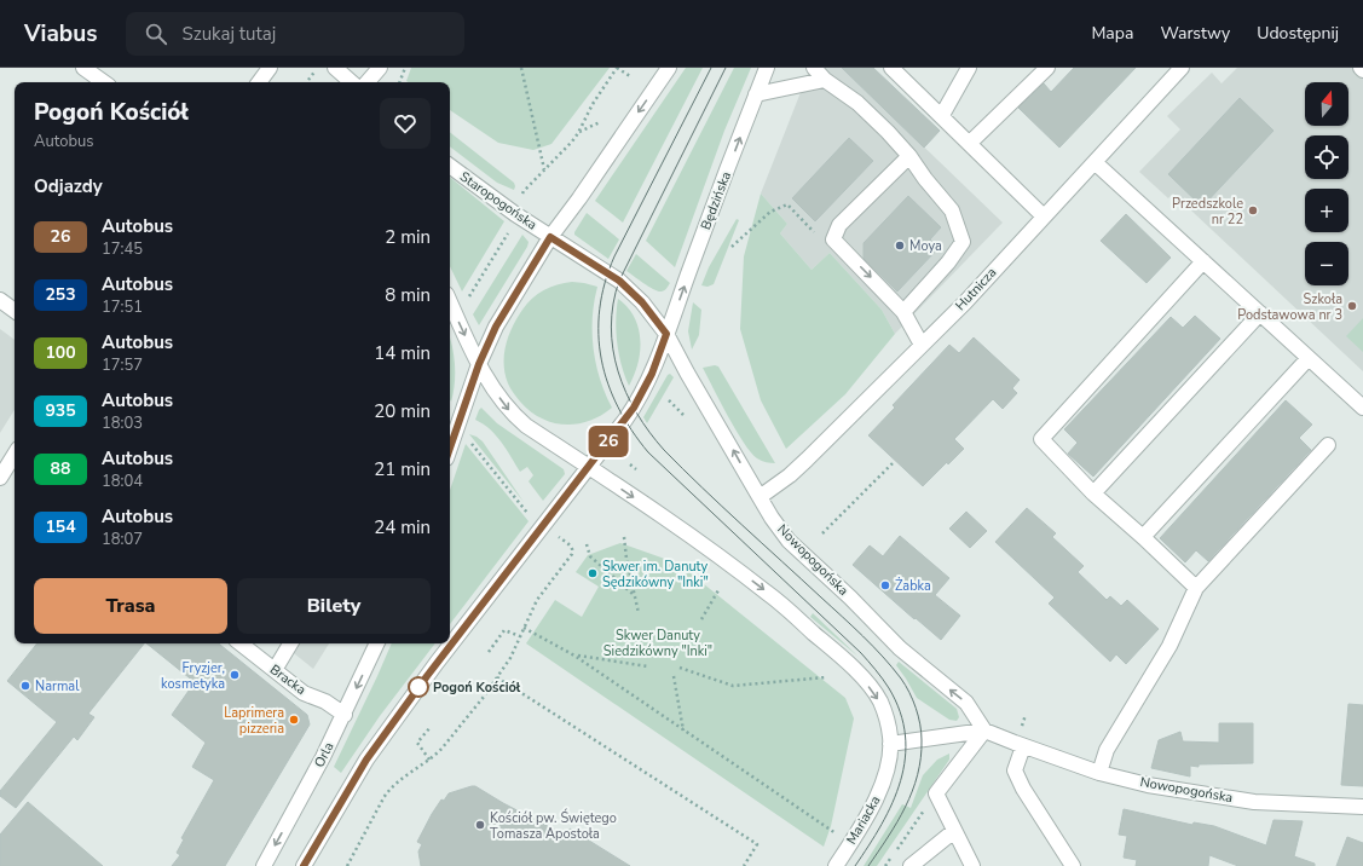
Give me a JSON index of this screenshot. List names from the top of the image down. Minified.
{"streets":{"street":["Staropogońska","Będzińska","Hutnicza","Nowopogońska","Bracka","Orla","Mariacka"]},"crossings":[["Staropogońska","Będzińska"],["Staropogońska","Nowopogońska"],["Będzińska","Nowopogońska"],["Hutnicza","Nowopogońska"],["Bracka","Orla"]],"parks":["Skwer Danuty Siedzikówny \"Inki\""],"places":["Przedszkole nr 22","Moya","Szkoła Podstawowa nr 3","Skwer im. Danuty Sędzikówny \"Inki\"","Żabka","Fryzjer, kosmetyka","Narmal","Pogoń Kościół","Laprimera pizzeria","Kościół pw. Świętego Tomasza Apostoła"],"lines":["bus line 26"],"north":"top","page":{"header":"Viabus","search":"Szukaj tutaj","nav":["Mapa","Warstwy","Udostępnij"],"on_map":"26","map_buttons":["+","−"],"heading":[["Pogoń Kościół","Autobus"],"Odjazdy"],"list":[{"mark":"26","name":"Autobus","note":"17:45","value":"2 min"},{"mark":"253","name":"Autobus","note":"17:51","value":"8 min"},{"mark":"100","name":"Autobus","note":"17:57","value":"14 min"},{"mark":"935","name":"Autobus","note":"18:03","value":"20 min"},{"mark":"88","name":"Autobus","note":"18:04","value":"21 min"},{"mark":"154","name":"Autobus","note":"18:07","value":"24 min"}],"buttons":["Trasa","Bilety"]}}
